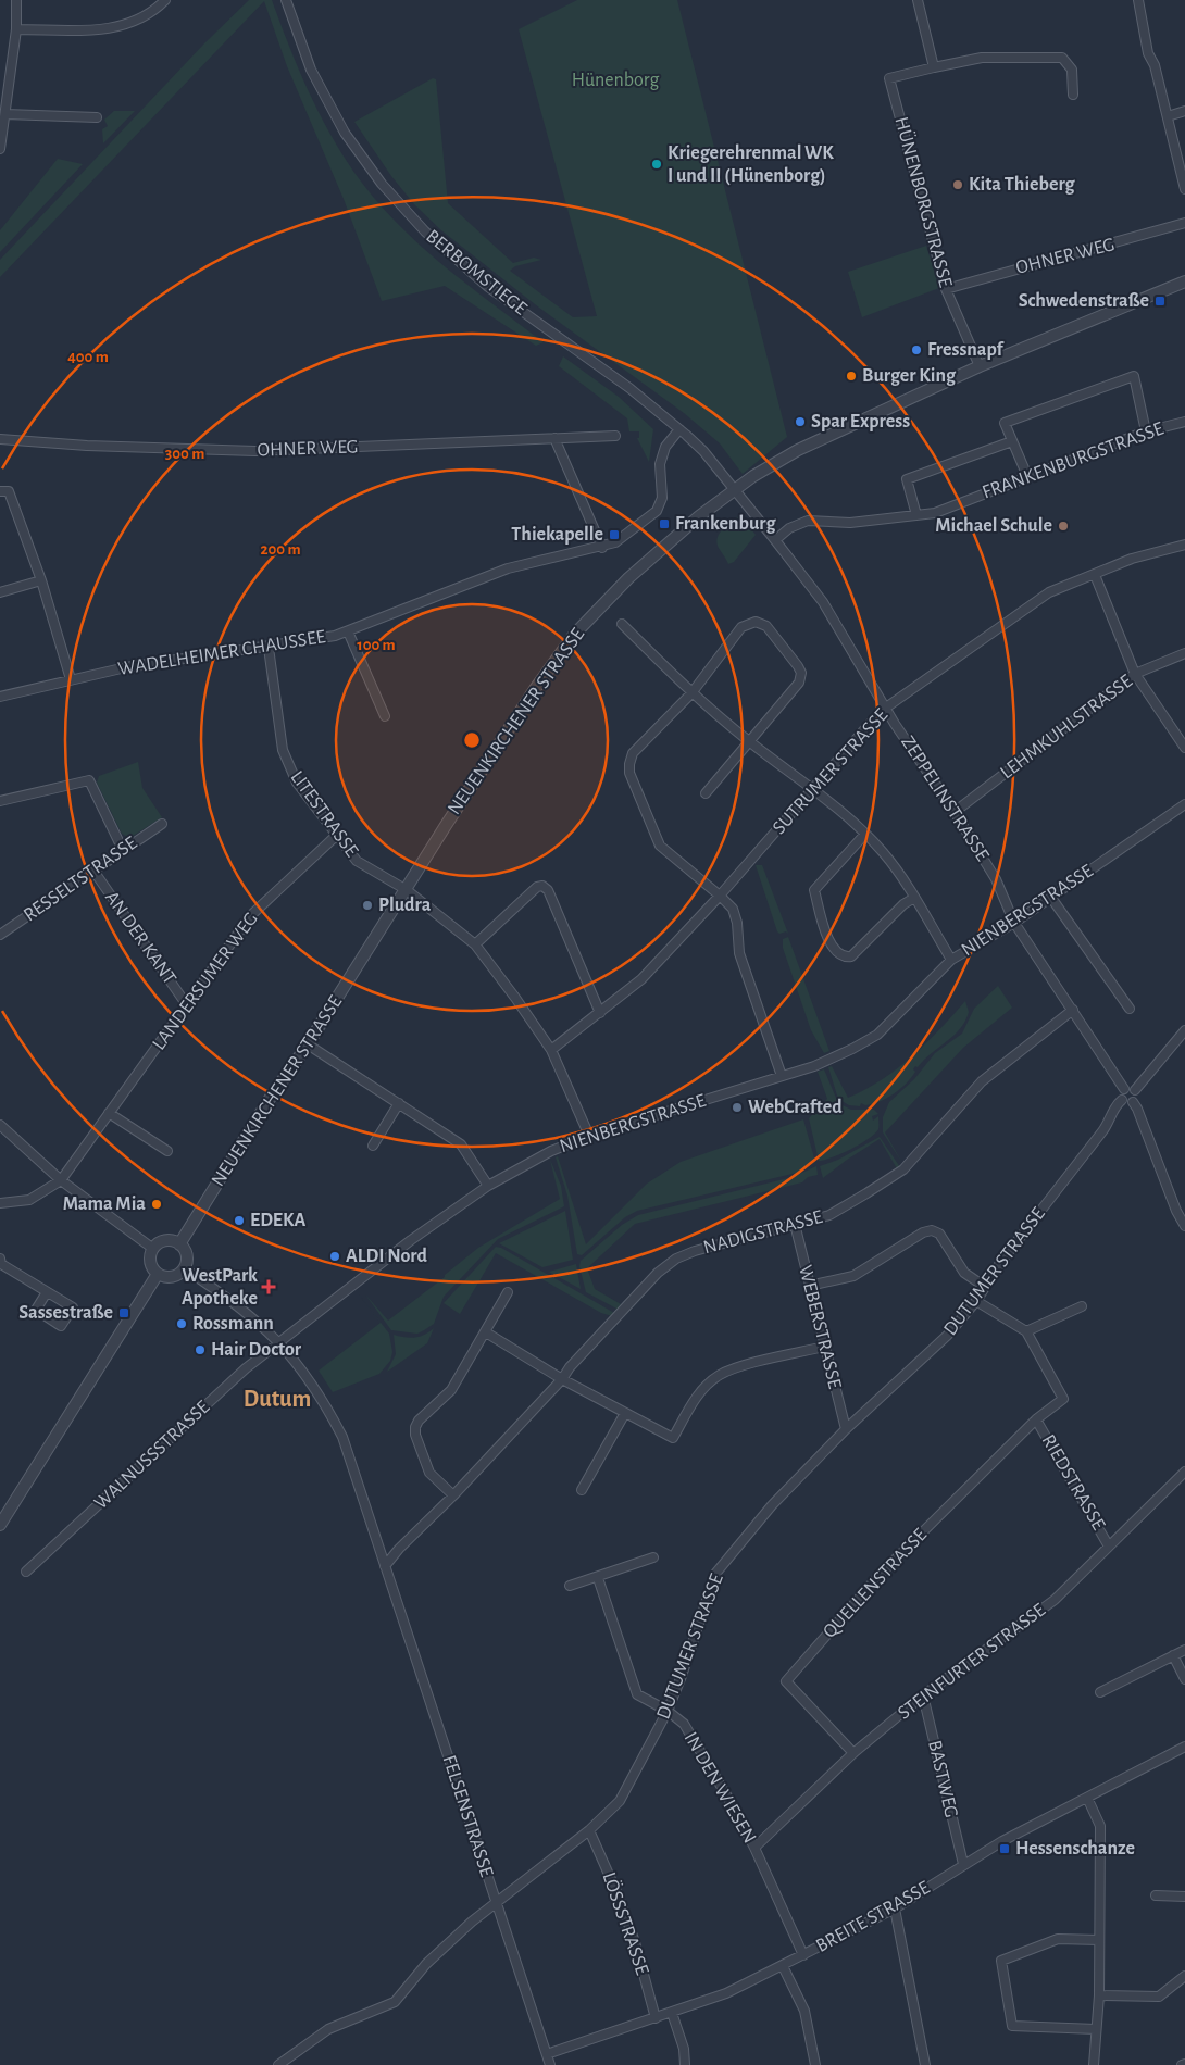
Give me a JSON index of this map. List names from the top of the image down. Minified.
{"streets":{"street":["HÜNENBORGSTRASSE","OHNER WEG","BERBOMSTIEGE","FRANKENBURGSTRASSE","WADELHEIMER CHAUSSEE","NEUENKIRCHENER STRASSE","LEHMKUHLSTRASSE","SUTRUMER STRASSE","ZEPPELINSTRASSE","LITESTRASSE","RESSELTSTRASSE","NIENBERGSTRASSE","AN DER KANT","LANDERSUMER WEG","NADIGSTRASSE","DUTUMER STRASSE","WEBERSTRASSE","WALNUSSSTRASSE","RIEDSTRASSE","QUELLENSTRASSE","STEINFURTER STRASSE","BASTWEG","IN DEN WIESEN","FELSENSTRASSE","BREITE STRASSE","LÖSSSTRASSE"]},"crossings":[["HÜNENBORGSTRASSE","OHNER WEG"],["HÜNENBORGSTRASSE","NEUENKIRCHENER STRASSE"],["BERBOMSTIEGE","WADELHEIMER CHAUSSEE"],["BERBOMSTIEGE","NEUENKIRCHENER STRASSE"],["BERBOMSTIEGE","ZEPPELINSTRASSE"],["FRANKENBURGSTRASSE","ZEPPELINSTRASSE"],["WADELHEIMER CHAUSSEE","LITESTRASSE"],["NEUENKIRCHENER STRASSE","ZEPPELINSTRASSE"],["NEUENKIRCHENER STRASSE","LITESTRASSE"],["NEUENKIRCHENER STRASSE","FELSENSTRASSE"],["LEHMKUHLSTRASSE","ZEPPELINSTRASSE"],["SUTRUMER STRASSE","ZEPPELINSTRASSE"],["SUTRUMER STRASSE","LITESTRASSE"],["ZEPPELINSTRASSE","NIENBERGSTRASSE"],["ZEPPELINSTRASSE","NADIGSTRASSE"],["ZEPPELINSTRASSE","DUTUMER STRASSE"],["LITESTRASSE","NIENBERGSTRASSE"],["LITESTRASSE","LANDERSUMER WEG"],["RESSELTSTRASSE","AN DER KANT"],["NIENBERGSTRASSE","WALNUSSSTRASSE"],["NIENBERGSTRASSE","FELSENSTRASSE"],["AN DER KANT","LANDERSUMER WEG"],["NADIGSTRASSE","WEBERSTRASSE"],["NADIGSTRASSE","FELSENSTRASSE"],["DUTUMER STRASSE","WEBERSTRASSE"],["DUTUMER STRASSE","IN DEN WIESEN"],["DUTUMER STRASSE","FELSENSTRASSE"],["DUTUMER STRASSE","LÖSSSTRASSE"],["WALNUSSSTRASSE","FELSENSTRASSE"],["RIEDSTRASSE","QUELLENSTRASSE"],["RIEDSTRASSE","STEINFURTER STRASSE"],["QUELLENSTRASSE","STEINFURTER STRASSE"],["STEINFURTER STRASSE","BASTWEG"],["STEINFURTER STRASSE","IN DEN WIESEN"],["BASTWEG","BREITE STRASSE"],["IN DEN WIESEN","BREITE STRASSE"],["FELSENSTRASSE","BREITE STRASSE"],["BREITE STRASSE","LÖSSSTRASSE"]],"districts":["Dutum"],"parks":["Hünenborg"],"places":{"other":["Kriegerehrenmal WK I und II (Hünenborg)","Kita Thieberg","Fressnapf","Burger King","Spar Express","Michael Schule","Pludra","WebCrafted","Mama Mia","EDEKA","ALDI Nord","Rossmann","Hair Doctor"],"transit":["Schwedenstraße","Frankenburg","Thiekapelle","Sassestraße","Hessenschanze"],"health":["WestPark Apotheke"]},"rings":["400 m","300 m","200 m","100 m"]}
